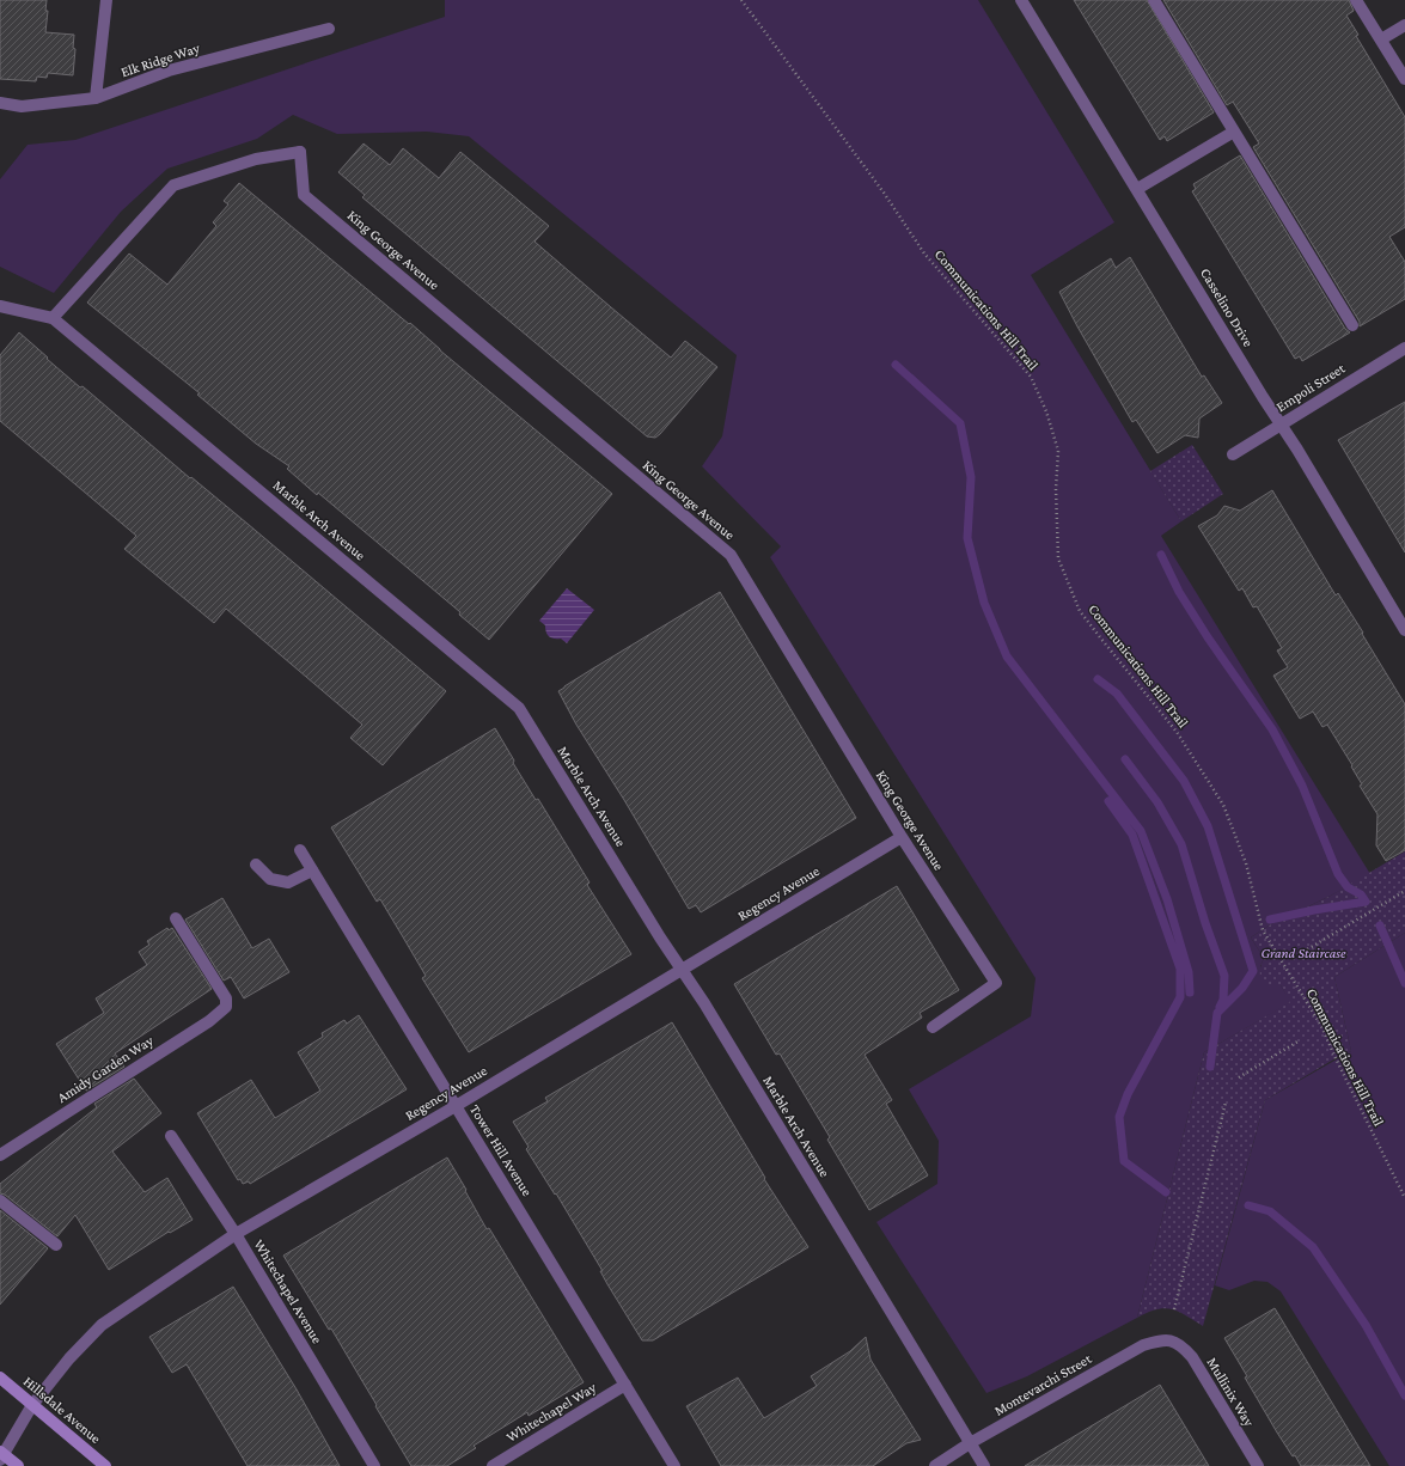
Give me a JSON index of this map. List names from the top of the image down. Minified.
{"streets":{"main road":["Hillsdale Avenue"],"street":["Elk Ridge Way","King George Avenue","Casselino Drive","Empoli Street","Marble Arch Avenue","Regency Avenue","Amidy Garden Way","Tower Hill Avenue","Whitechapel Avenue","Montevarchi Street","Mullinix Way","Whitechapel Way"],"path":["Communications Hill Trail"]},"crossings":[["King George Avenue","Marble Arch Avenue"],["King George Avenue","Regency Avenue"],["Casselino Drive","Empoli Street"],["Marble Arch Avenue","Regency Avenue"],["Marble Arch Avenue","Montevarchi Street"],["Regency Avenue","Tower Hill Avenue"],["Regency Avenue","Whitechapel Avenue"],["Regency Avenue","Hillsdale Avenue"],["Tower Hill Avenue","Whitechapel Way"],["Montevarchi Street","Mullinix Way"]],"parks":["Grand Staircase"]}
